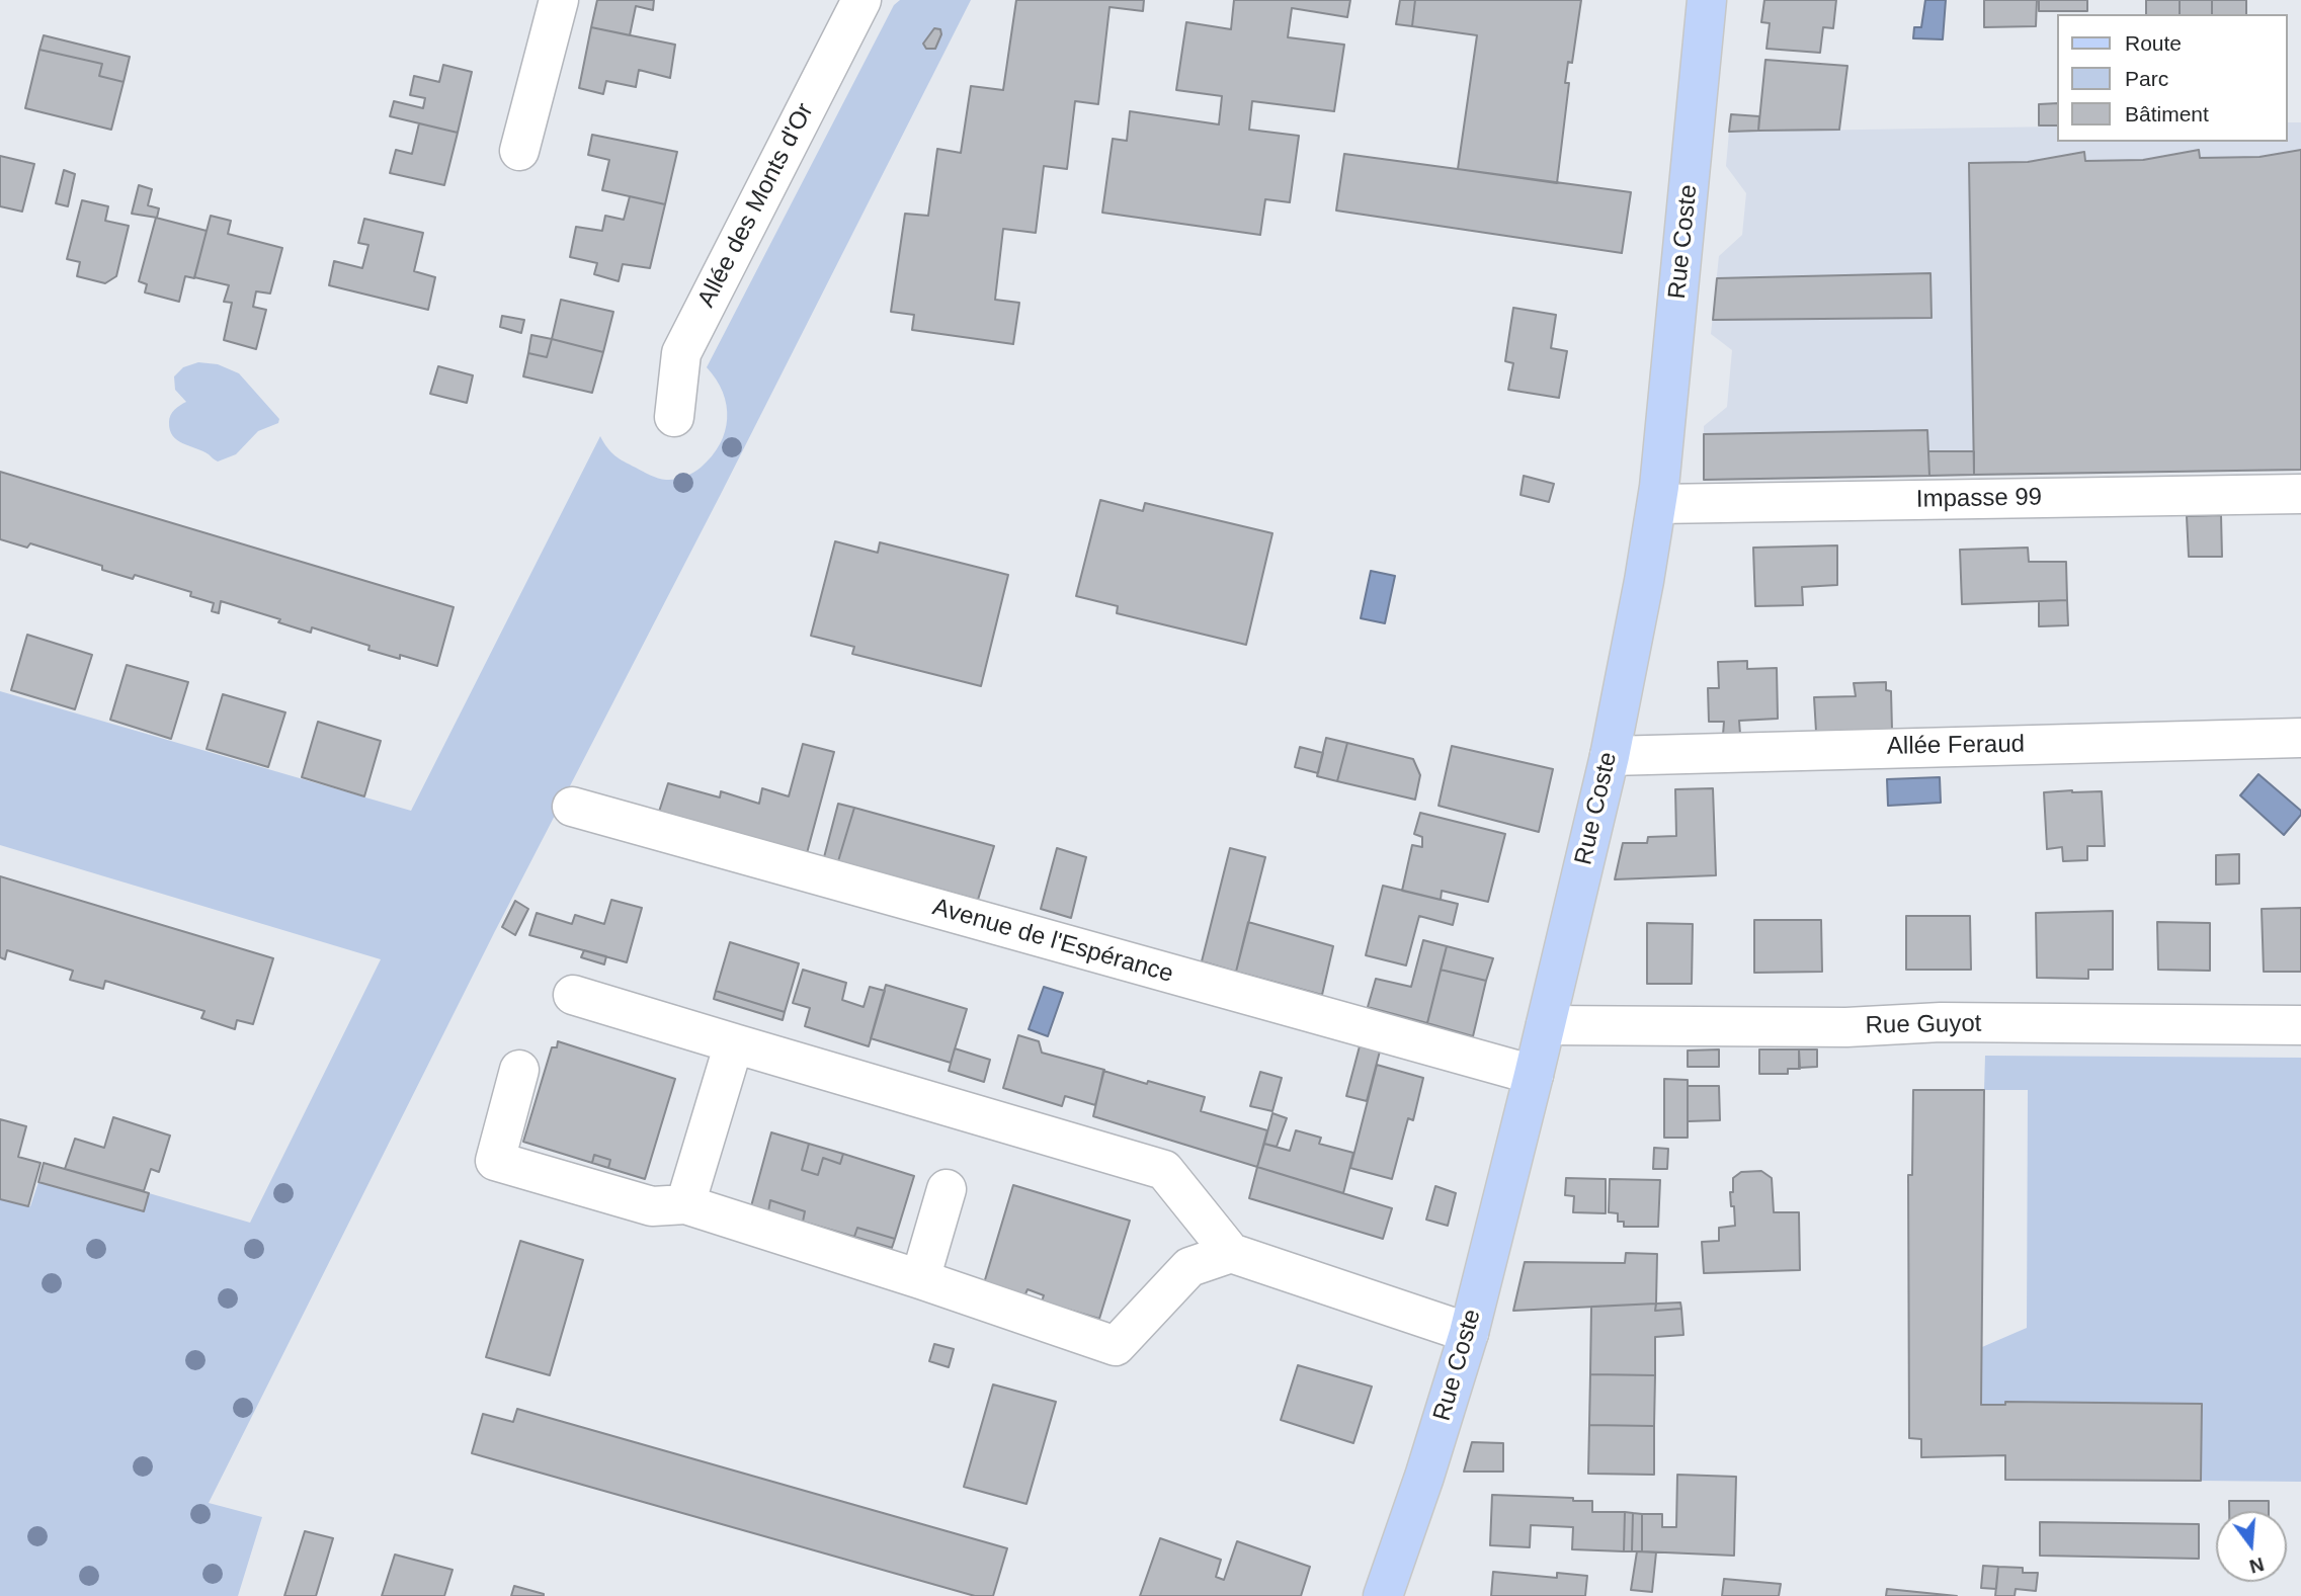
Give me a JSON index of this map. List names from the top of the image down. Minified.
{"streets":{"main road":["Rue Coste"],"street":["Allée des Monts d'Or","Impasse 99","Allée Feraud","Avenue de l'Espérance","Rue Guyot"]},"crossings":[["Rue Coste","Impasse 99"],["Rue Coste","Allée Feraud"],["Rue Coste","Avenue de l'Espérance"],["Rue Coste","Rue Guyot"]],"legend":["Route","Parc","Bâtiment"],"north":"bottom"}
